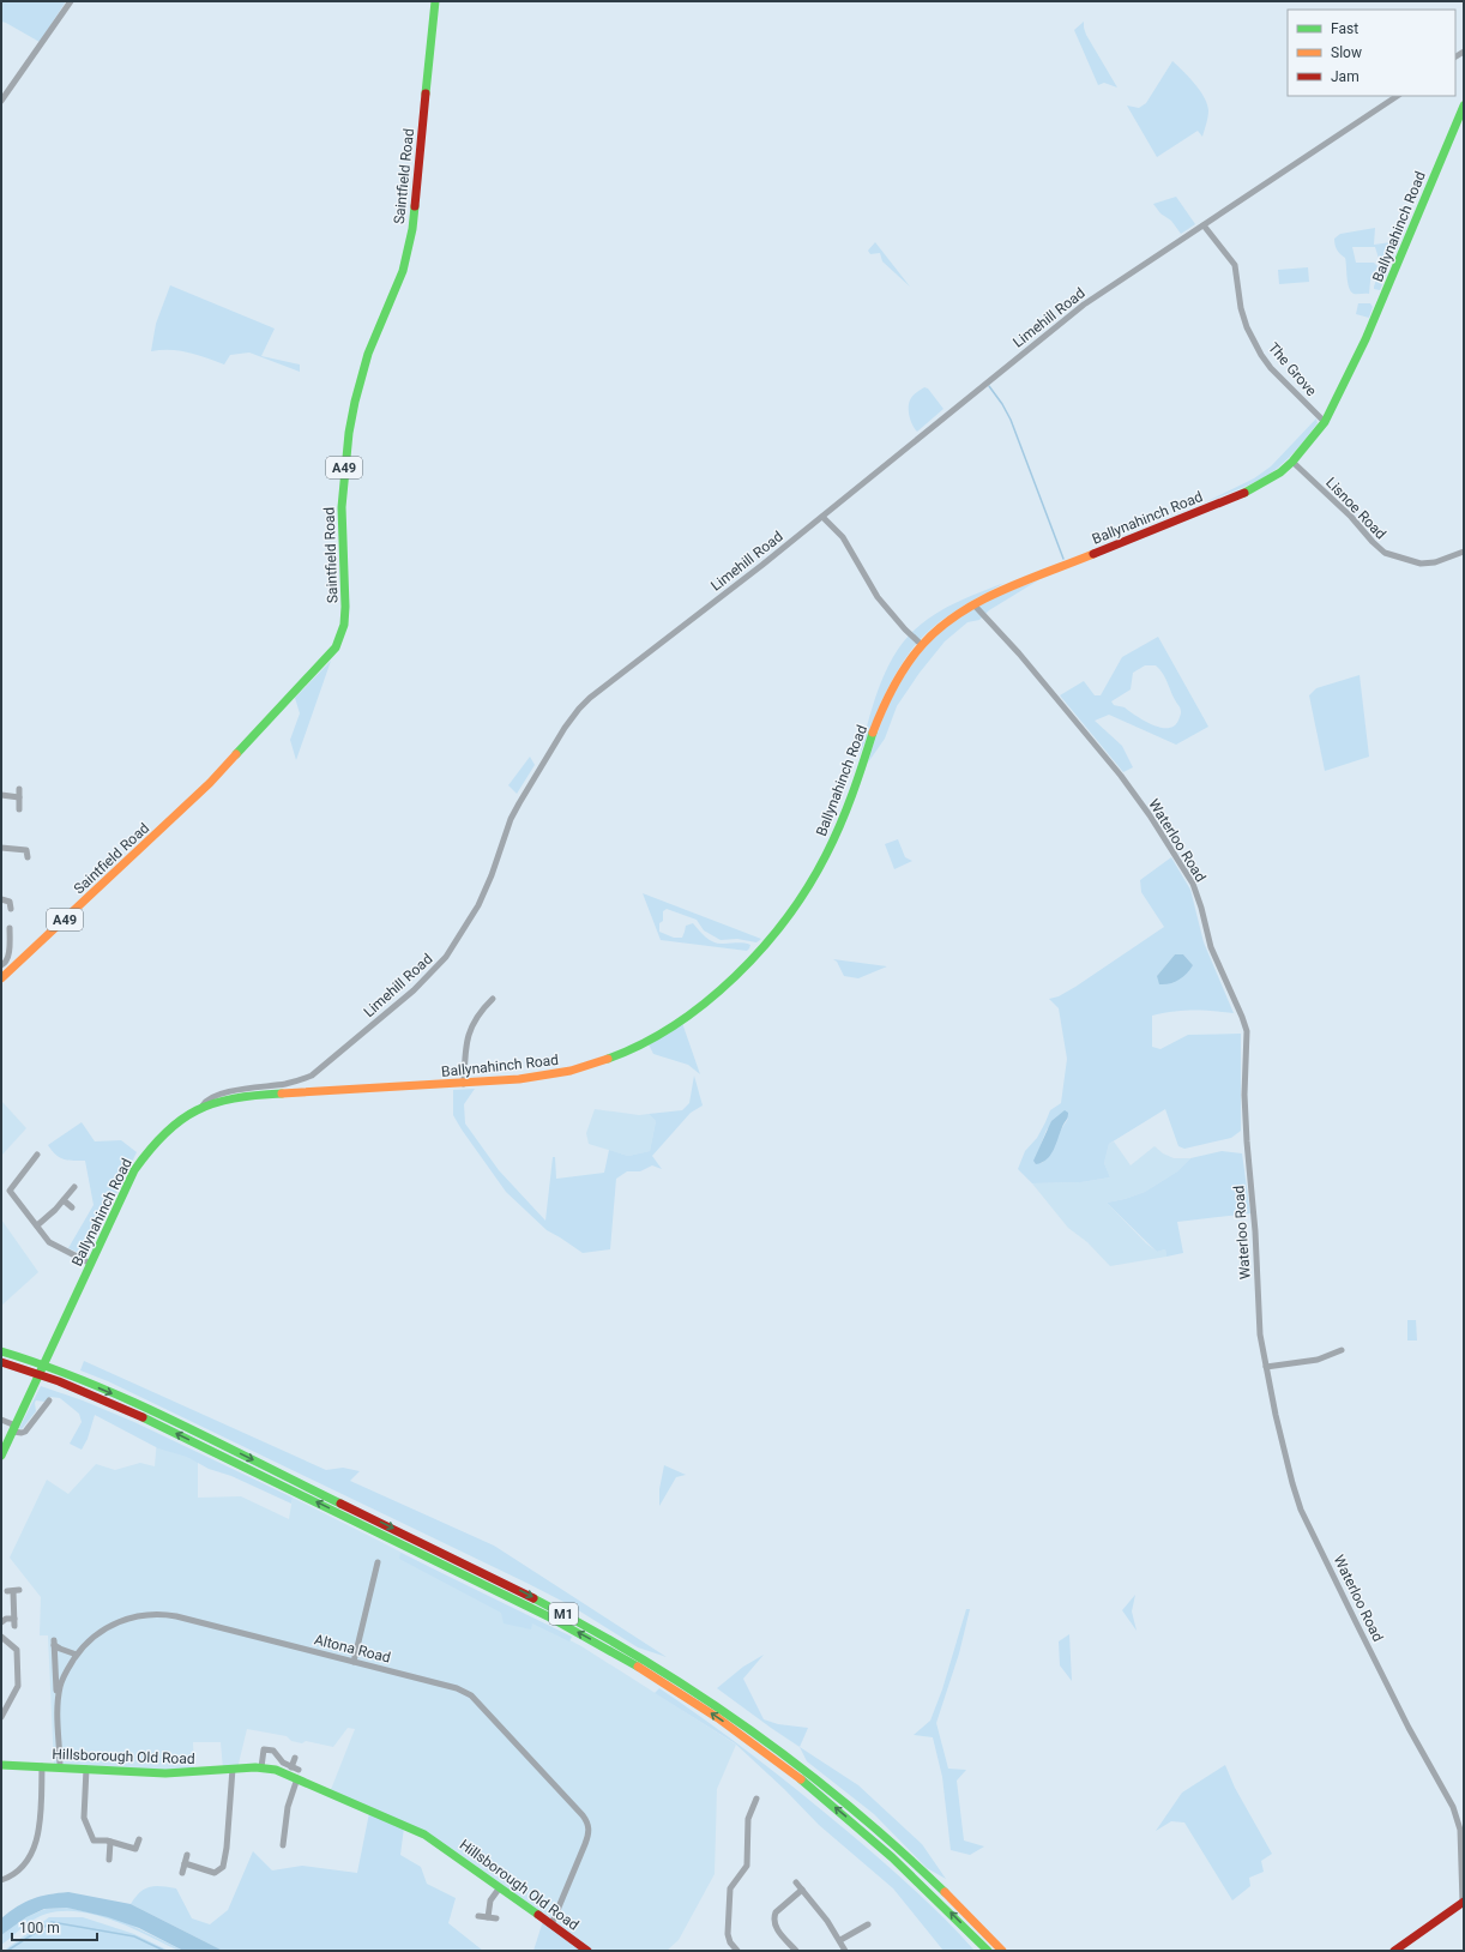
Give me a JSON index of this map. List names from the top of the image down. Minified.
{"streets":{"main road":["Saintfield Road","Ballynahinch Road","A49","M1","Hillsborough Old Road"],"street":["Limehill Road","The Grove","Lisnoe Road","Waterloo Road","Altona Road"]},"crossings":[["Ballynahinch Road","Limehill Road"],["Ballynahinch Road","The Grove"],["Ballynahinch Road","Lisnoe Road"],["Ballynahinch Road","Waterloo Road"],["Limehill Road","The Grove"],["Altona Road","Hillsborough Old Road"]],"legend":["Fast","Slow","Jam"],"scale_bar":"100 m"}
